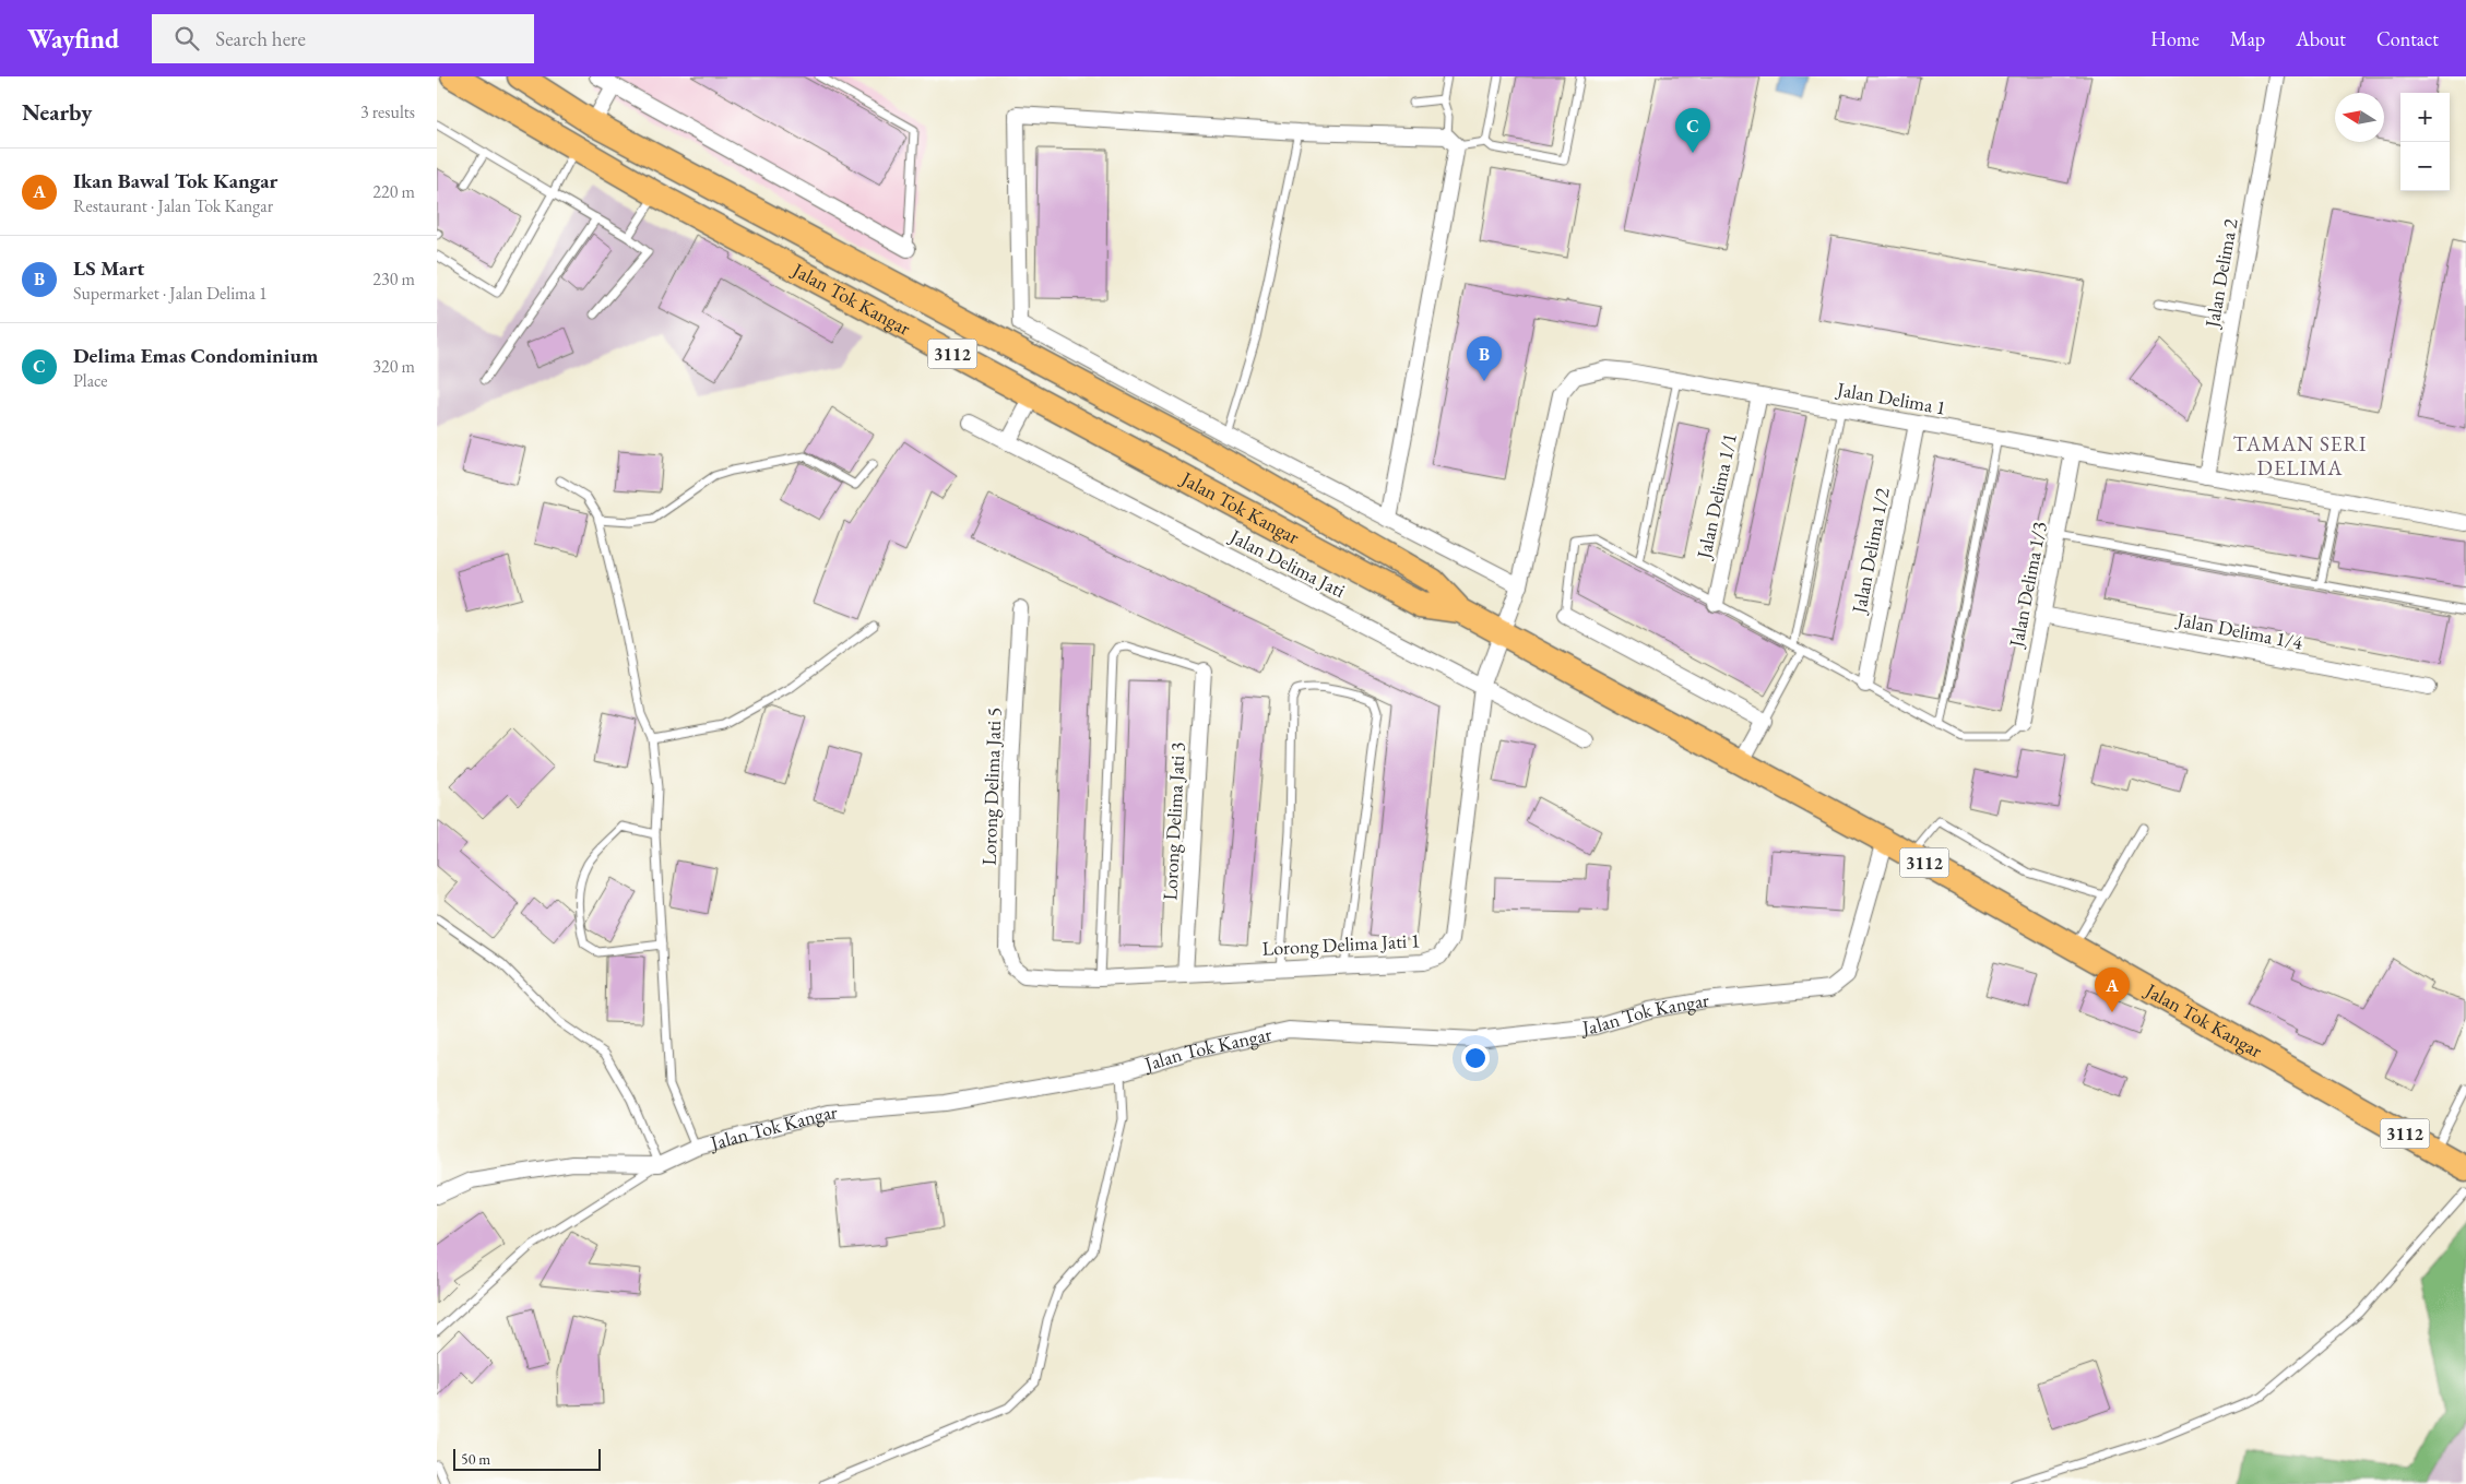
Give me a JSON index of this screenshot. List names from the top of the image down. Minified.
{"streets":{"main road":["Jalan Tok Kangar","3112"],"street":["Jalan Delima 2","Jalan Delima 1","Jalan Delima 1/1","Jalan Delima 1/2","Jalan Delima Jati","Jalan Delima 1/3","Jalan Delima 1/4","Lorong Delima Jati 5","Lorong Delima Jati 3","Lorong Delima Jati 1"]},"crossings":[["Jalan Delima 2","Jalan Delima 1"],["Jalan Tok Kangar","Jalan Delima 1"],["Jalan Tok Kangar","Lorong Delima Jati 1"],["Jalan Delima 1","Jalan Delima 1/1"],["Jalan Delima 1","Jalan Delima 1/2"],["Jalan Delima 1","Jalan Delima 1/3"],["Jalan Delima 1","Lorong Delima Jati 1"],["Jalan Delima Jati","Lorong Delima Jati 1"],["Jalan Delima 1/3","Jalan Delima 1/4"],["Lorong Delima Jati 5","Lorong Delima Jati 1"],["Lorong Delima Jati 3","Lorong Delima Jati 1"]],"districts":["TAMAN SERI DELIMA"],"scale_bar":"50 m","north":"left","page":{"header":"Wayfind","search":"Search here","nav":["Home","Map","About","Contact"],"heading":["Nearby","3 results"],"map_buttons":["+","−"],"pins":["C","B","A"],"list":[{"mark":"A","name":"Ikan Bawal Tok Kangar","note":"Restaurant · Jalan Tok Kangar","value":"220 m"},{"mark":"B","name":"LS Mart","note":"Supermarket · Jalan Delima 1","value":"230 m"},{"mark":"C","name":"Delima Emas Condominium","note":"Place","value":"320 m"}],"scale":"50 m"}}
